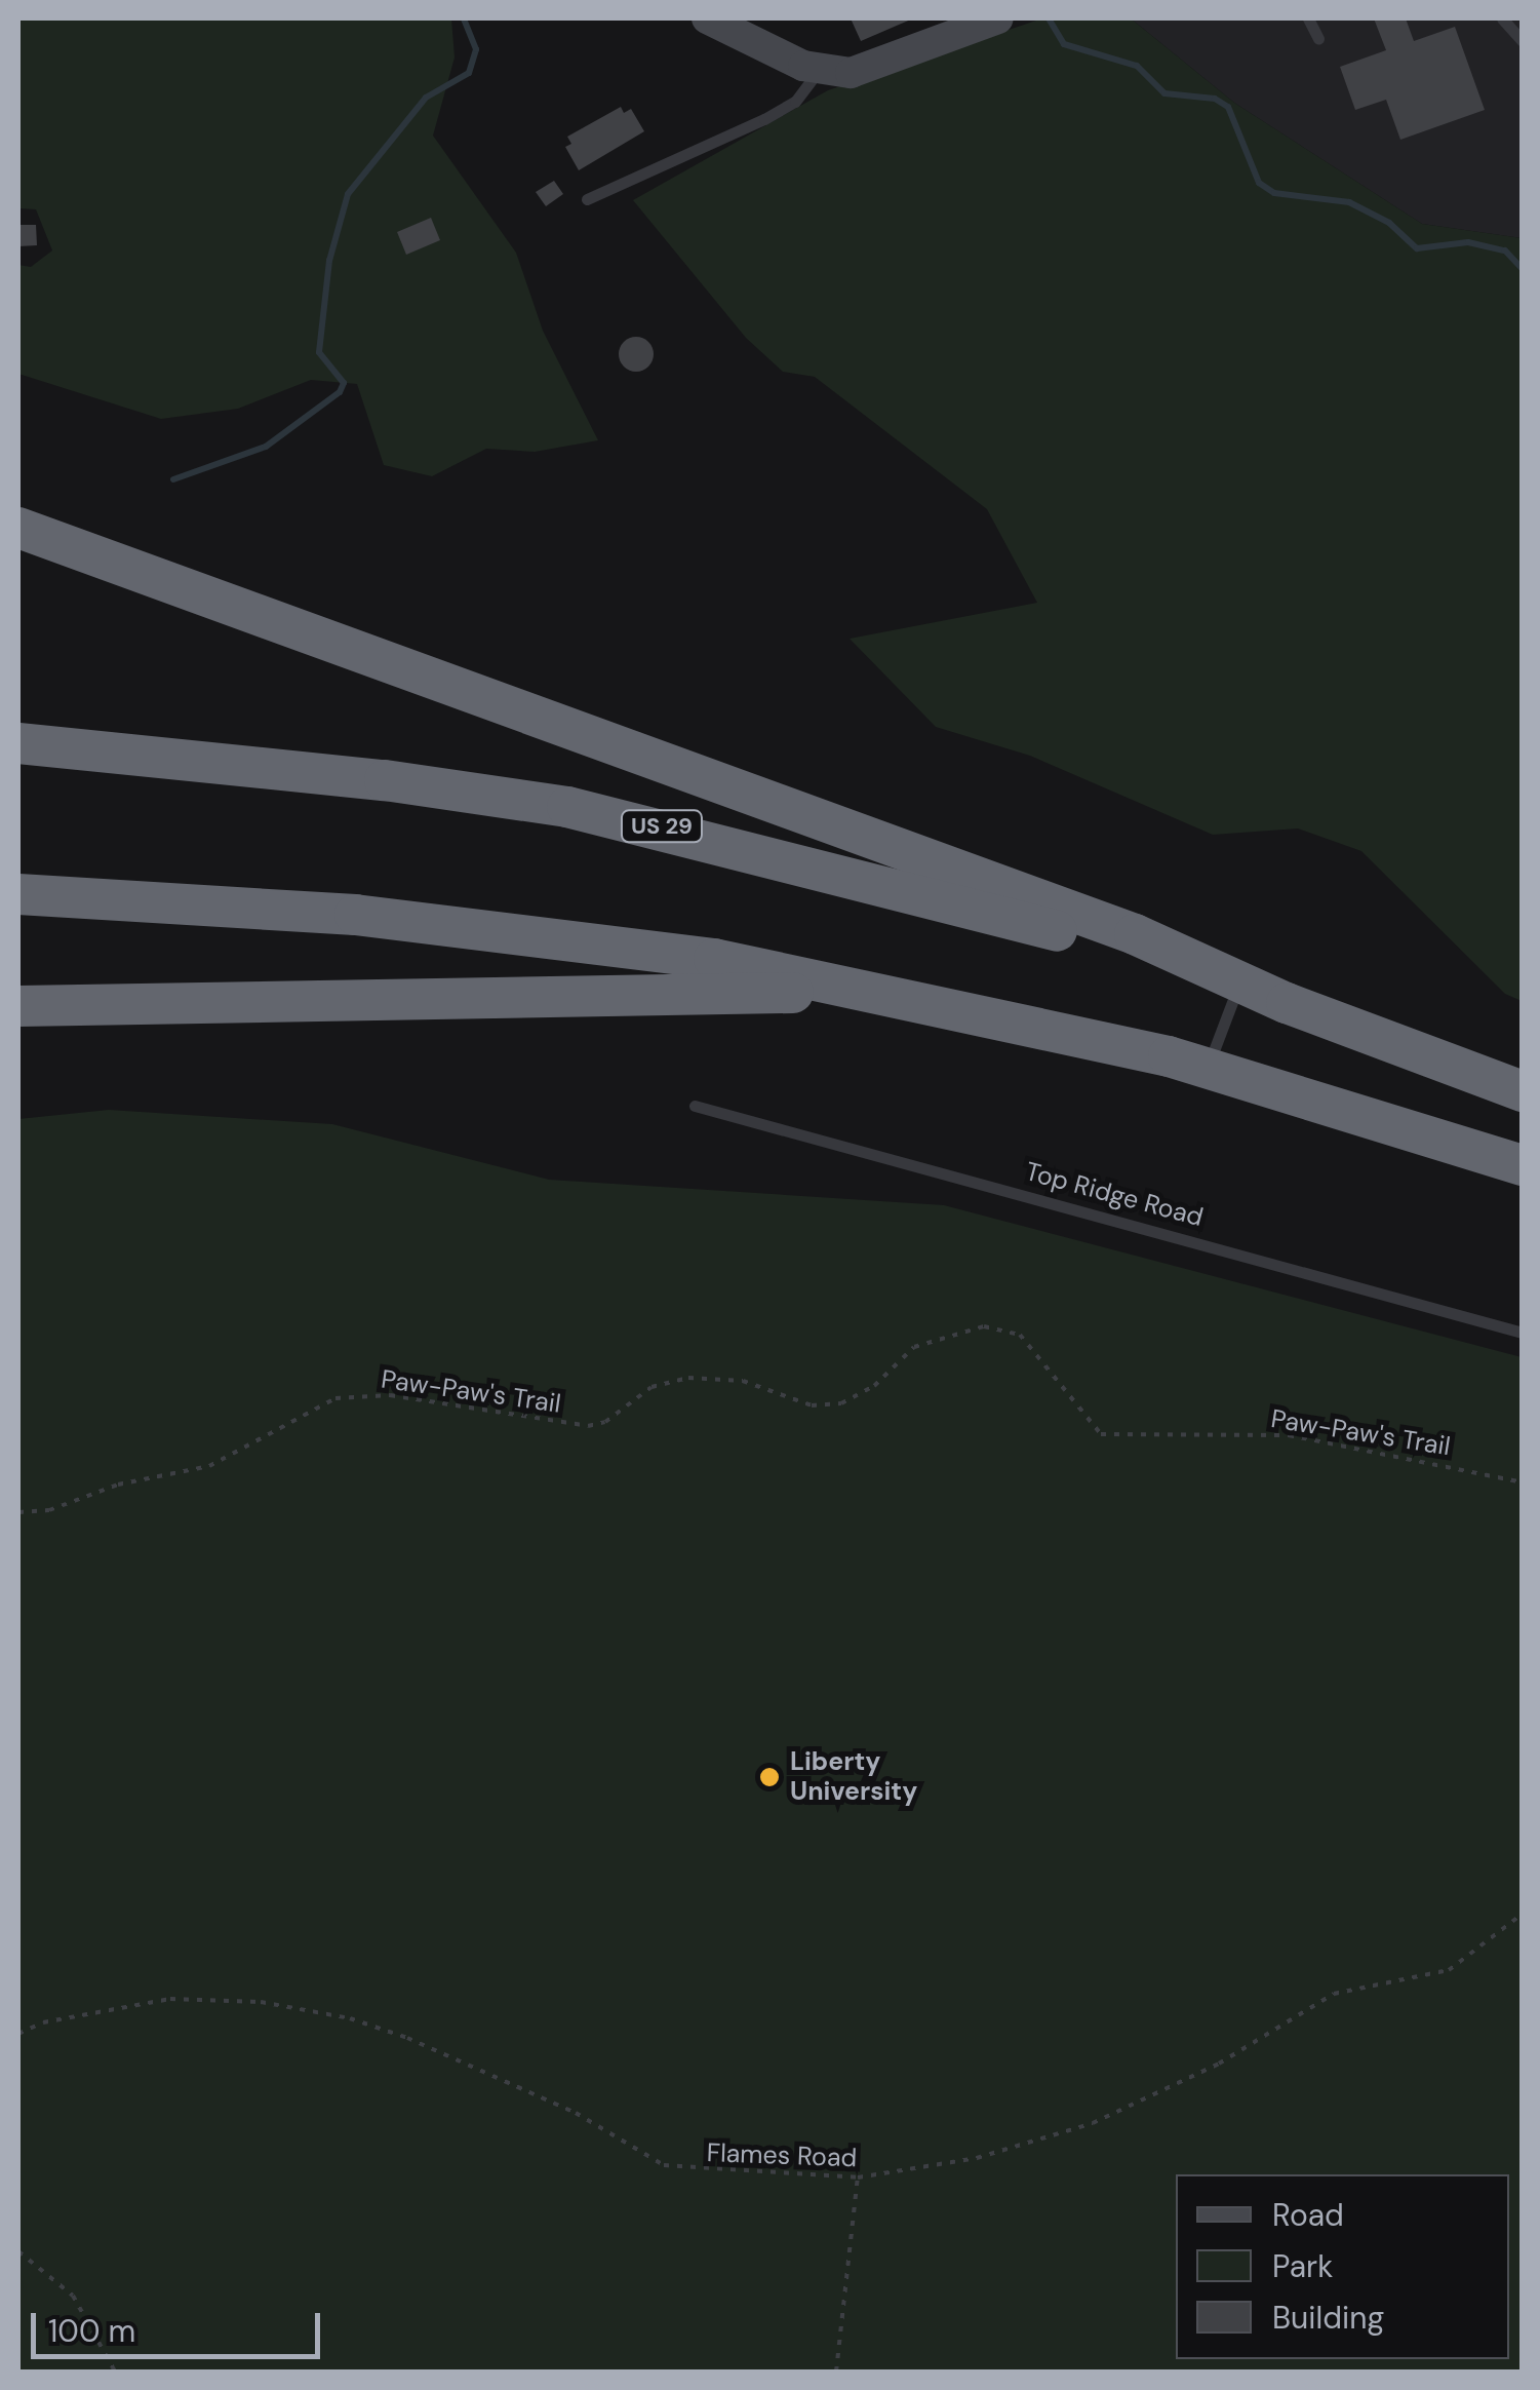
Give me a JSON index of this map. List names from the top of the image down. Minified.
{"streets":{"highway":["US 29"],"lane":["Top Ridge Road"],"path":["Paw-Paw's Trail","Flames Road"]},"places":["Liberty University"],"legend":["Road","Park","Building"],"scale_bar":"100 m"}
